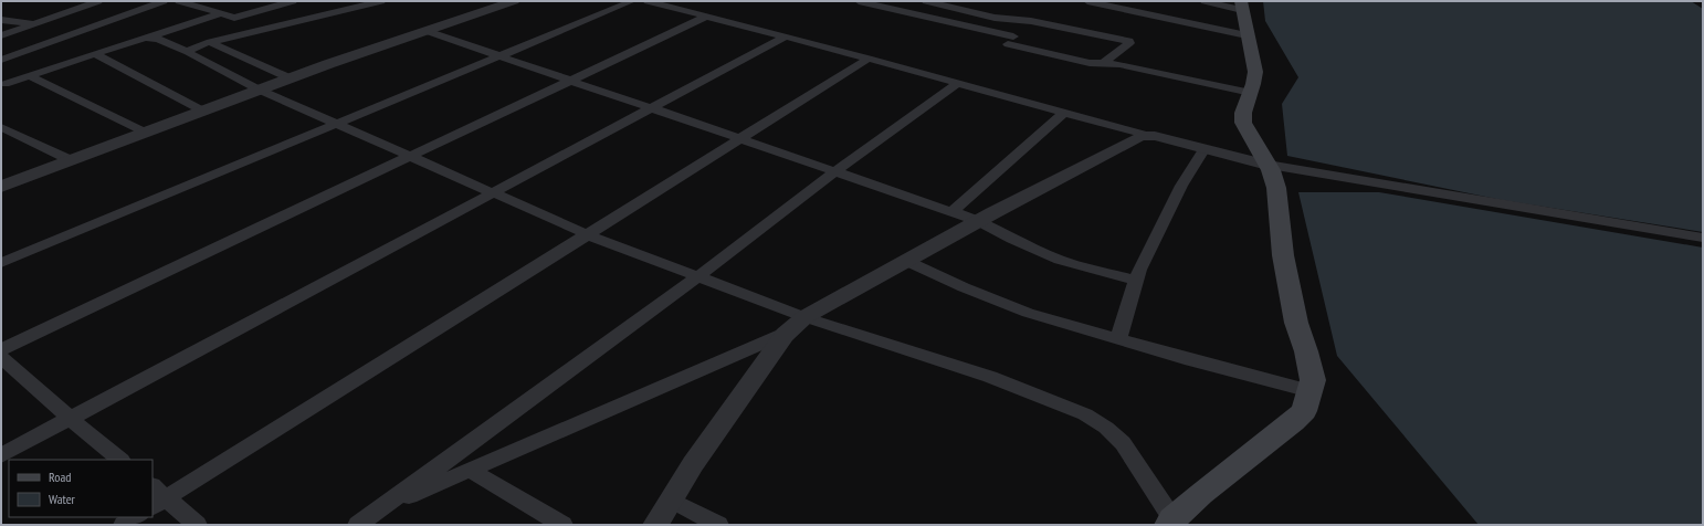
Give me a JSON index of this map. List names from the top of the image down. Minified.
{"legend":["Road","Water"]}
